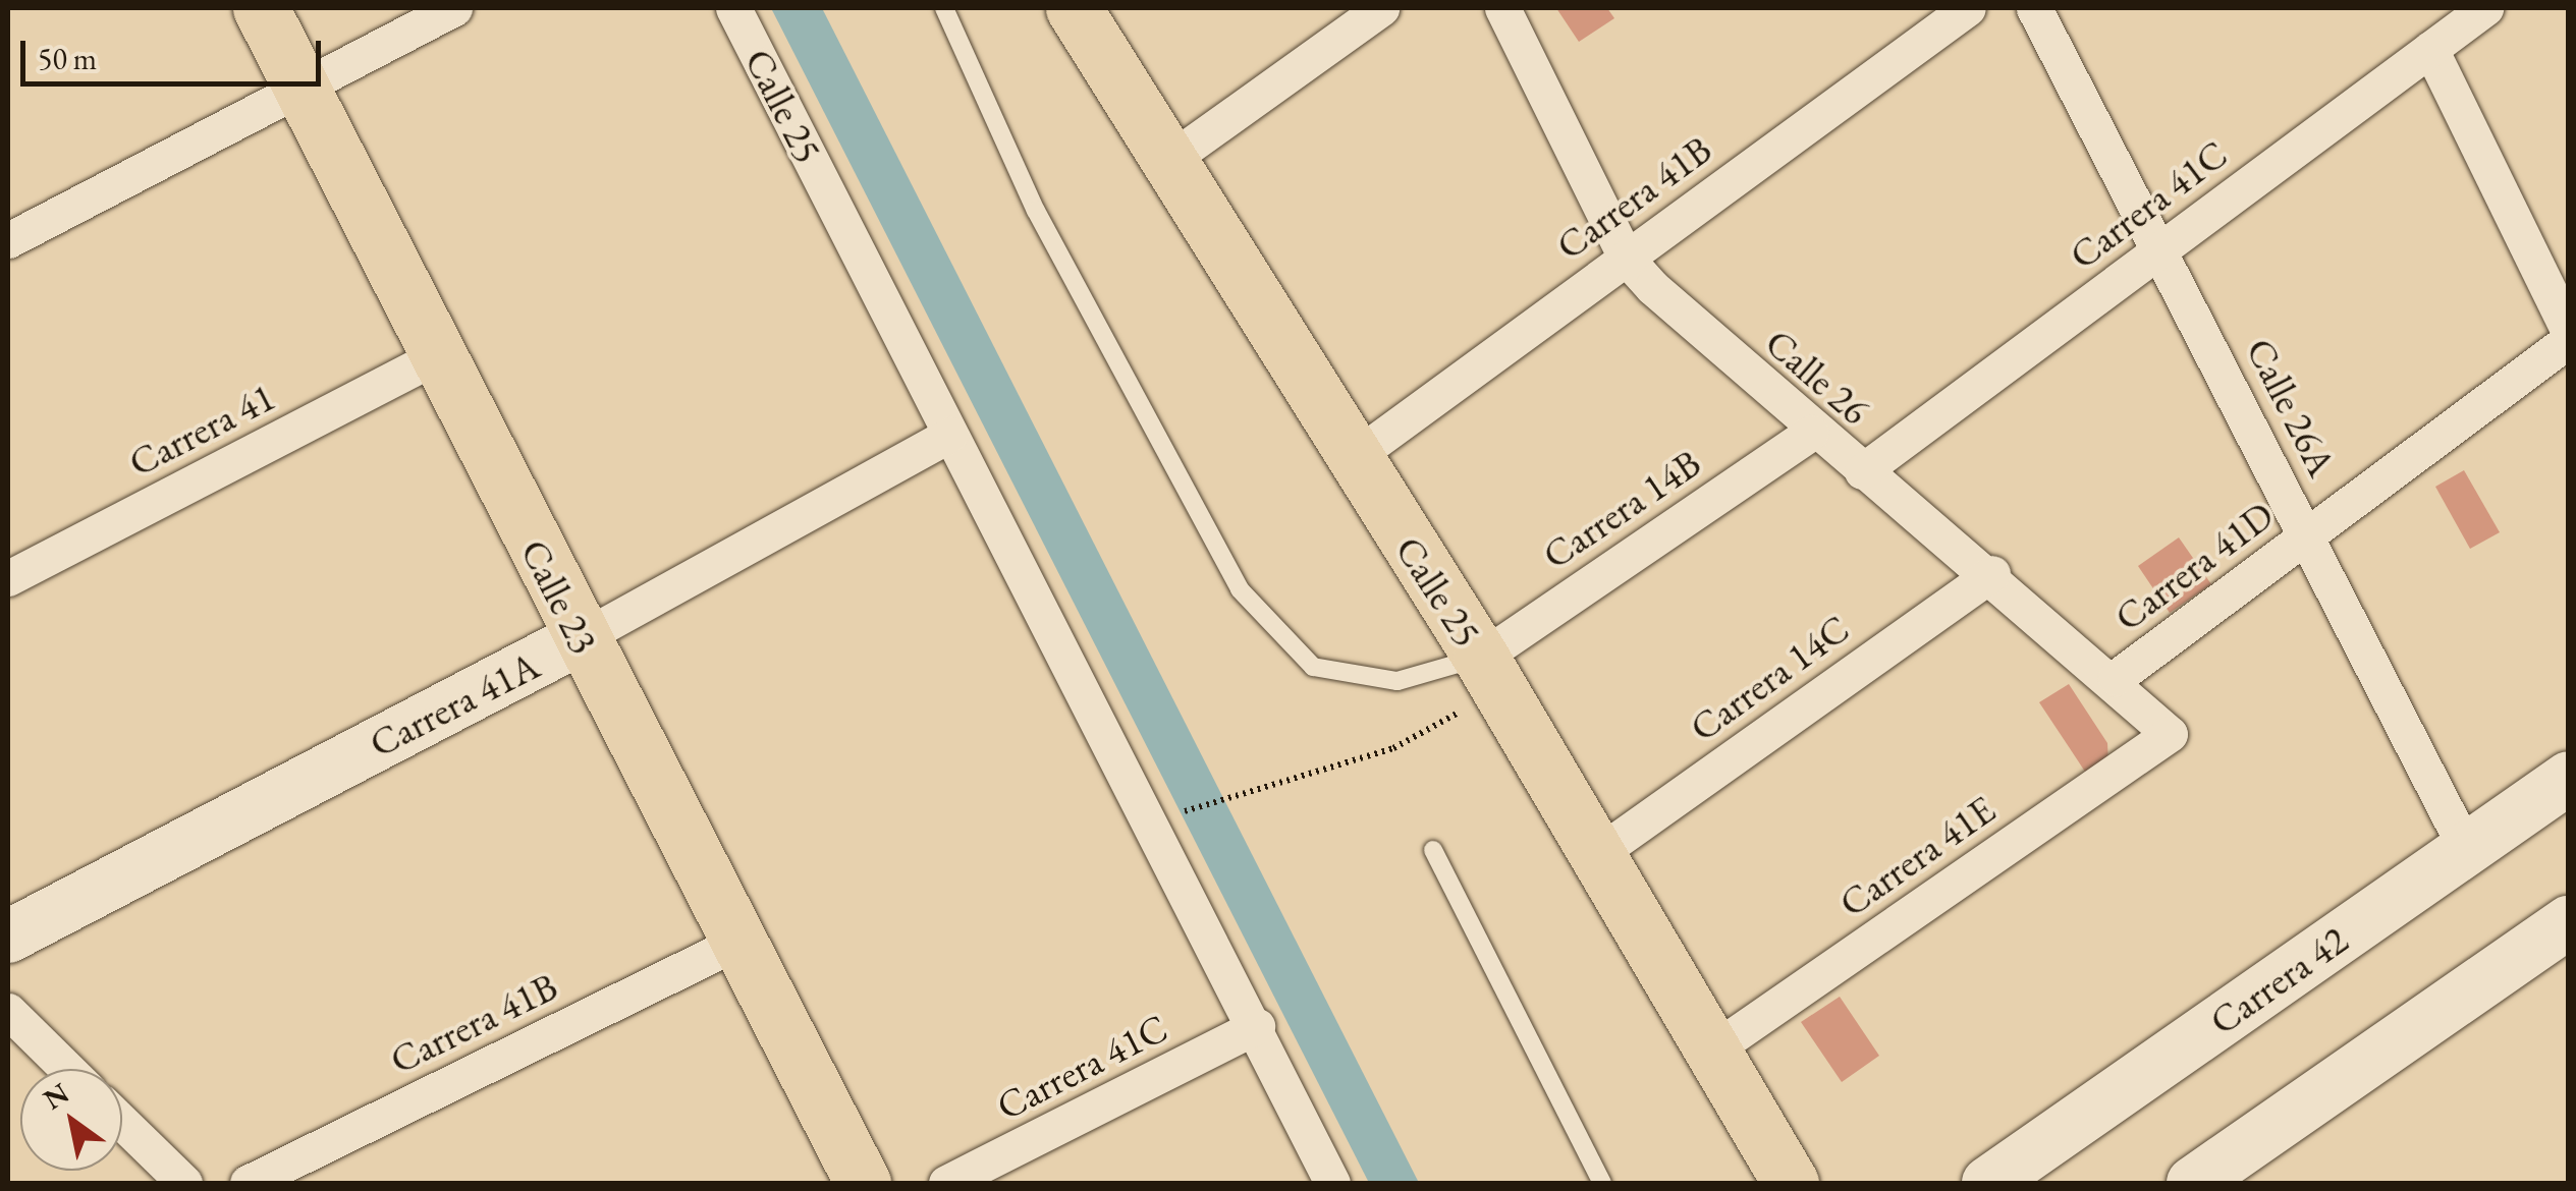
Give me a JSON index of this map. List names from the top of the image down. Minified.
{"streets":{"main road":["Calle 25","Calle 23"],"street":["Carrera 41B","Carrera 41C","Calle 26","Calle 26A","Carrera 41","Carrera 14B","Carrera 41D","Carrera 14C","Carrera 41A","Carrera 41E","Carrera 42"]},"crossings":[["Calle 25","Carrera 41B"],["Calle 25","Carrera 41C"],["Calle 25","Carrera 14B"],["Calle 25","Carrera 14C"],["Calle 25","Carrera 41A"],["Calle 25","Carrera 41E"],["Carrera 41B","Calle 26"],["Carrera 41B","Calle 23"],["Carrera 41C","Calle 26"],["Carrera 41C","Calle 26A"],["Calle 26","Carrera 14B"],["Calle 26","Carrera 41D"],["Calle 26","Carrera 14C"],["Calle 26","Carrera 41E"],["Calle 26A","Carrera 41D"],["Calle 26A","Carrera 42"],["Carrera 41","Calle 23"],["Calle 23","Carrera 41A"]],"scale_bar":"50 m","north":"top left"}
